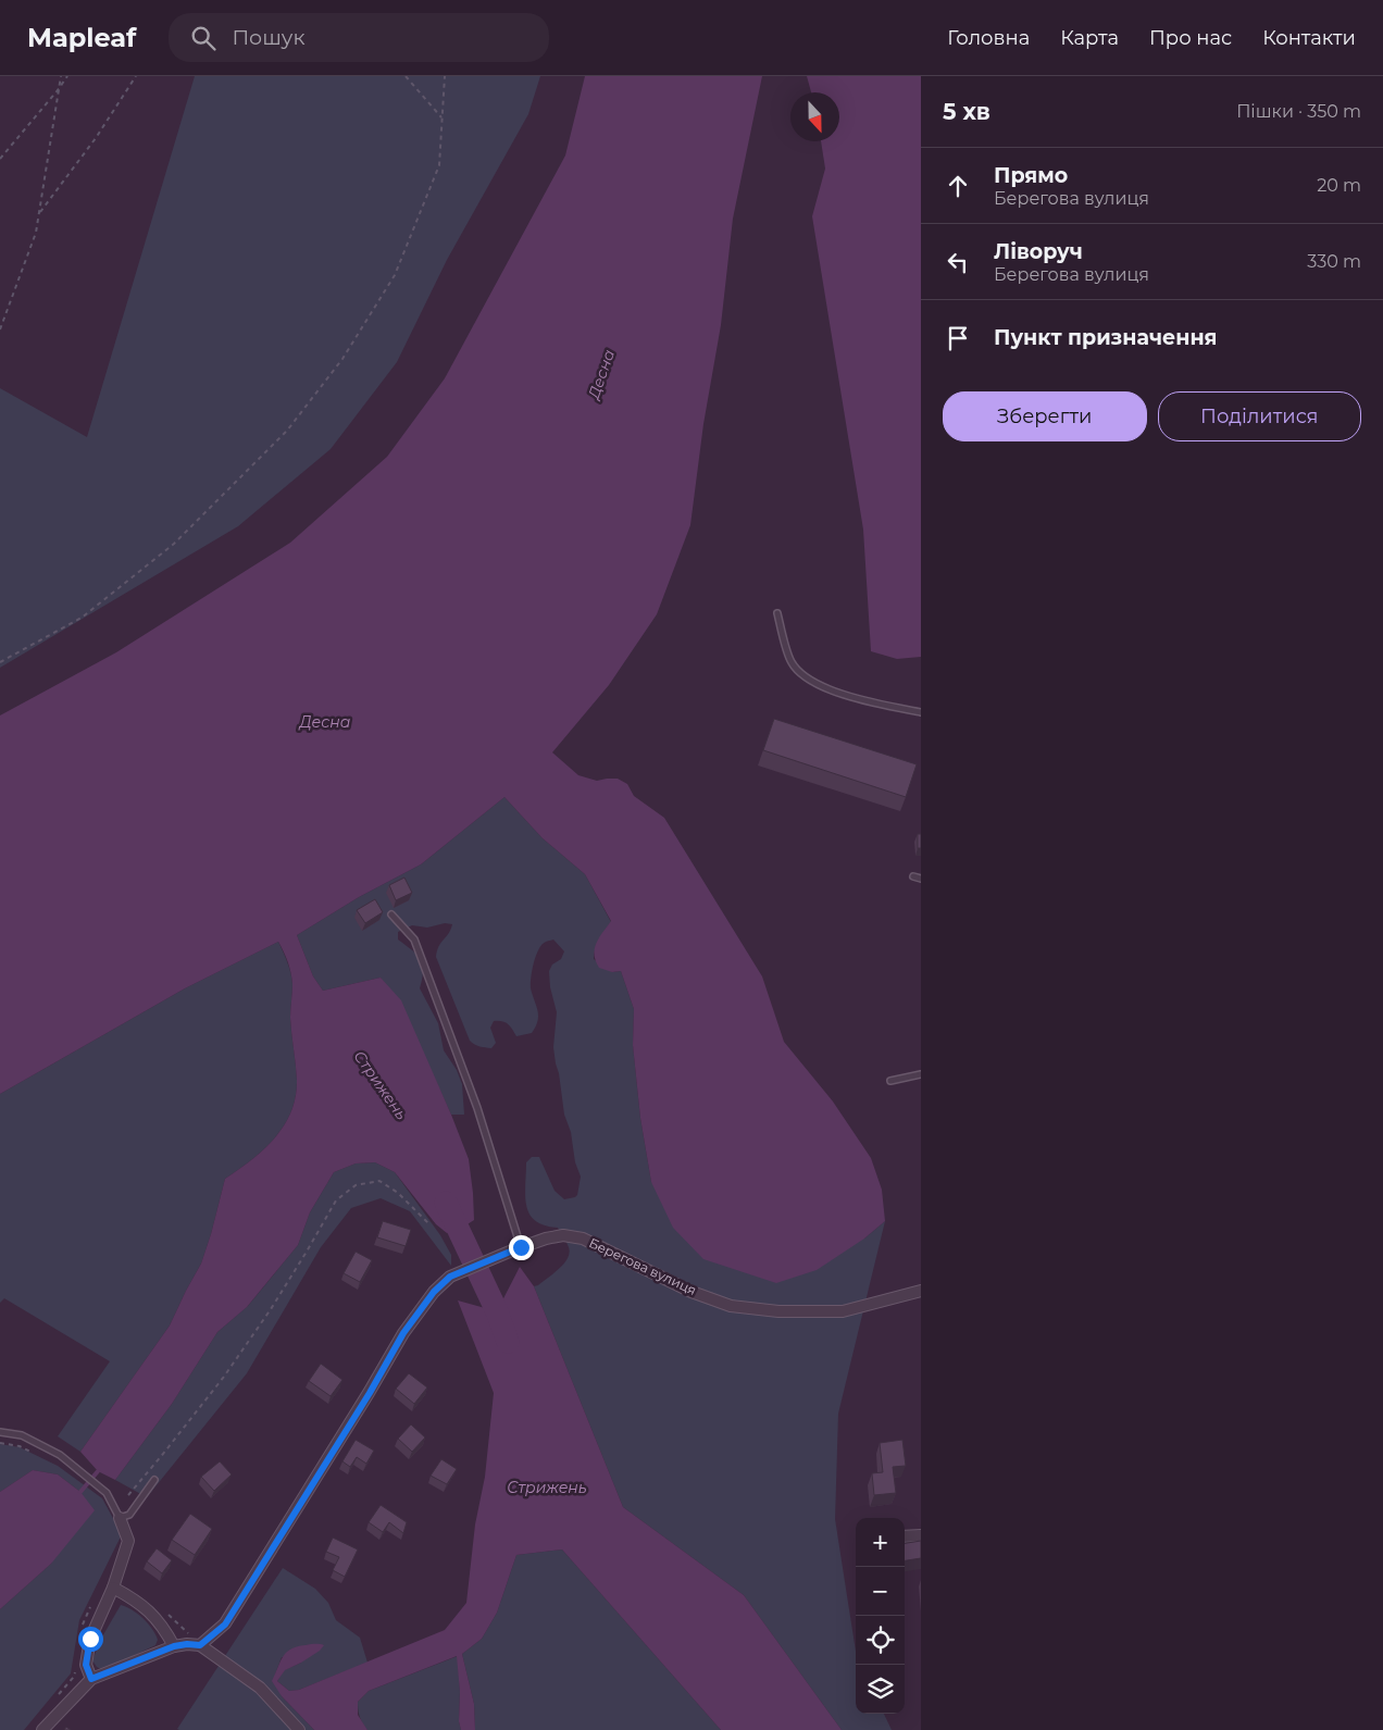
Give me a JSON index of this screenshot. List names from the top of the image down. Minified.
{"streets":{"street":["Берегова вулиця"]},"water":["Десна","Стрижень"],"north":"bottom","page":{"header":"Mapleaf","search":"Пошук","nav":["Головна","Карта","Про нас","Контакти"],"heading":["5 хв","Пішки · 350 m"],"list":[["Прямо","Берегова вулиця","20 m"],["Ліворуч","Берегова вулиця","330 m"],"Пункт призначення"],"buttons":["Зберегти","Поділитися"],"map_buttons":["+","−"]}}
